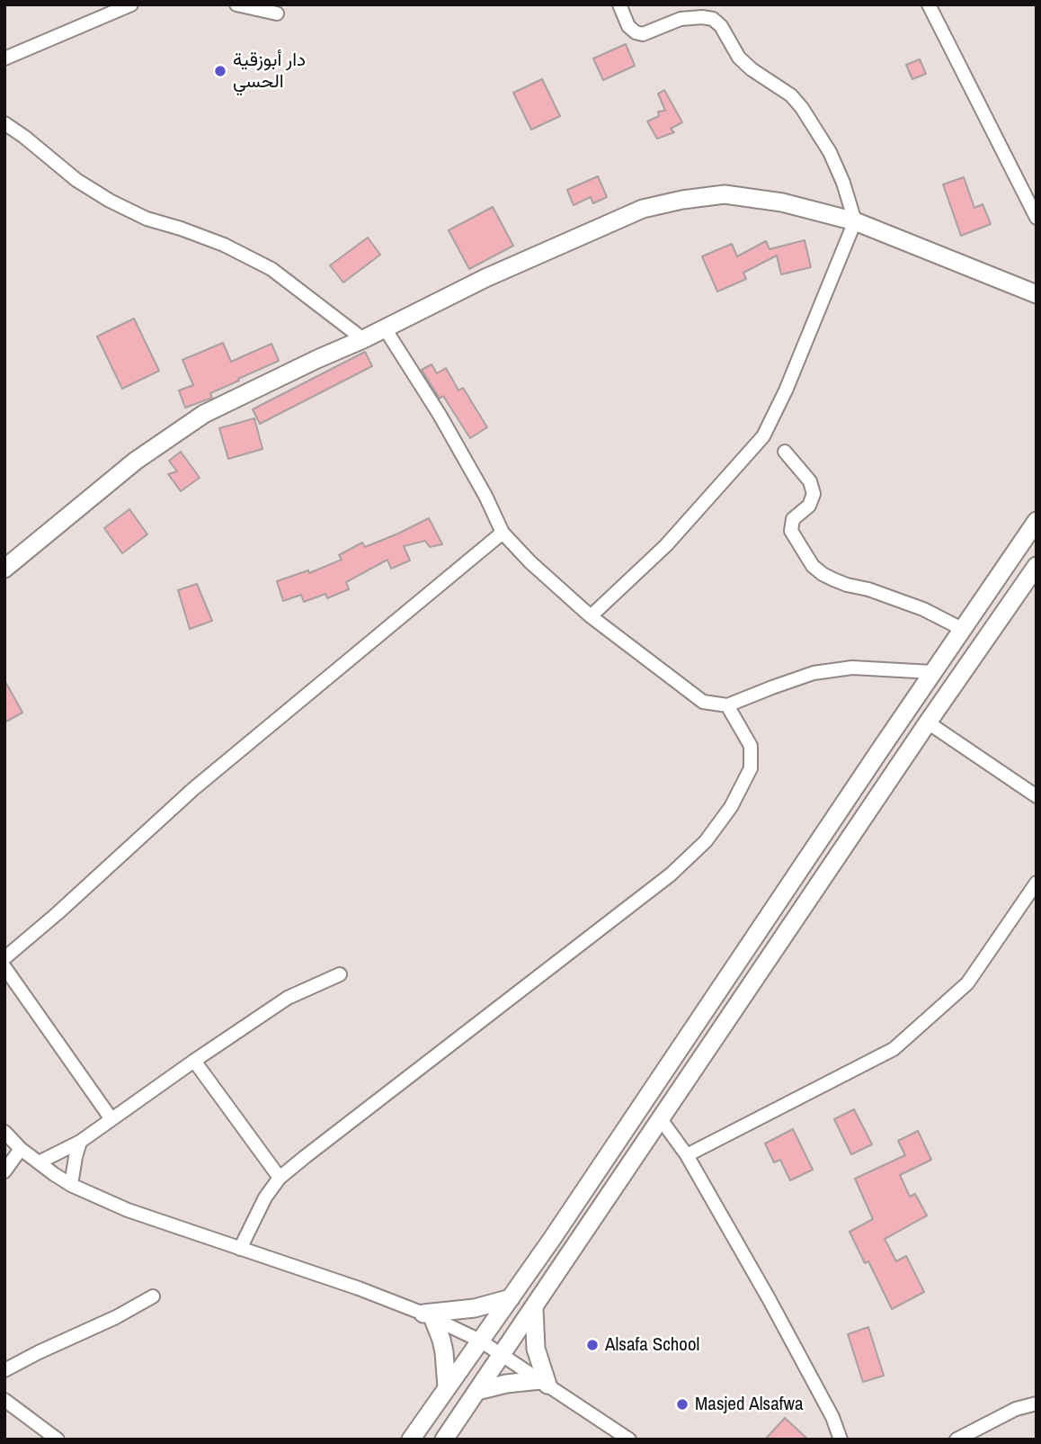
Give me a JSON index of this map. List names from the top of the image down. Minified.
{"places":["دار أبوزقية الحسي","Alsafa School","Masjed Alsafwa"]}
